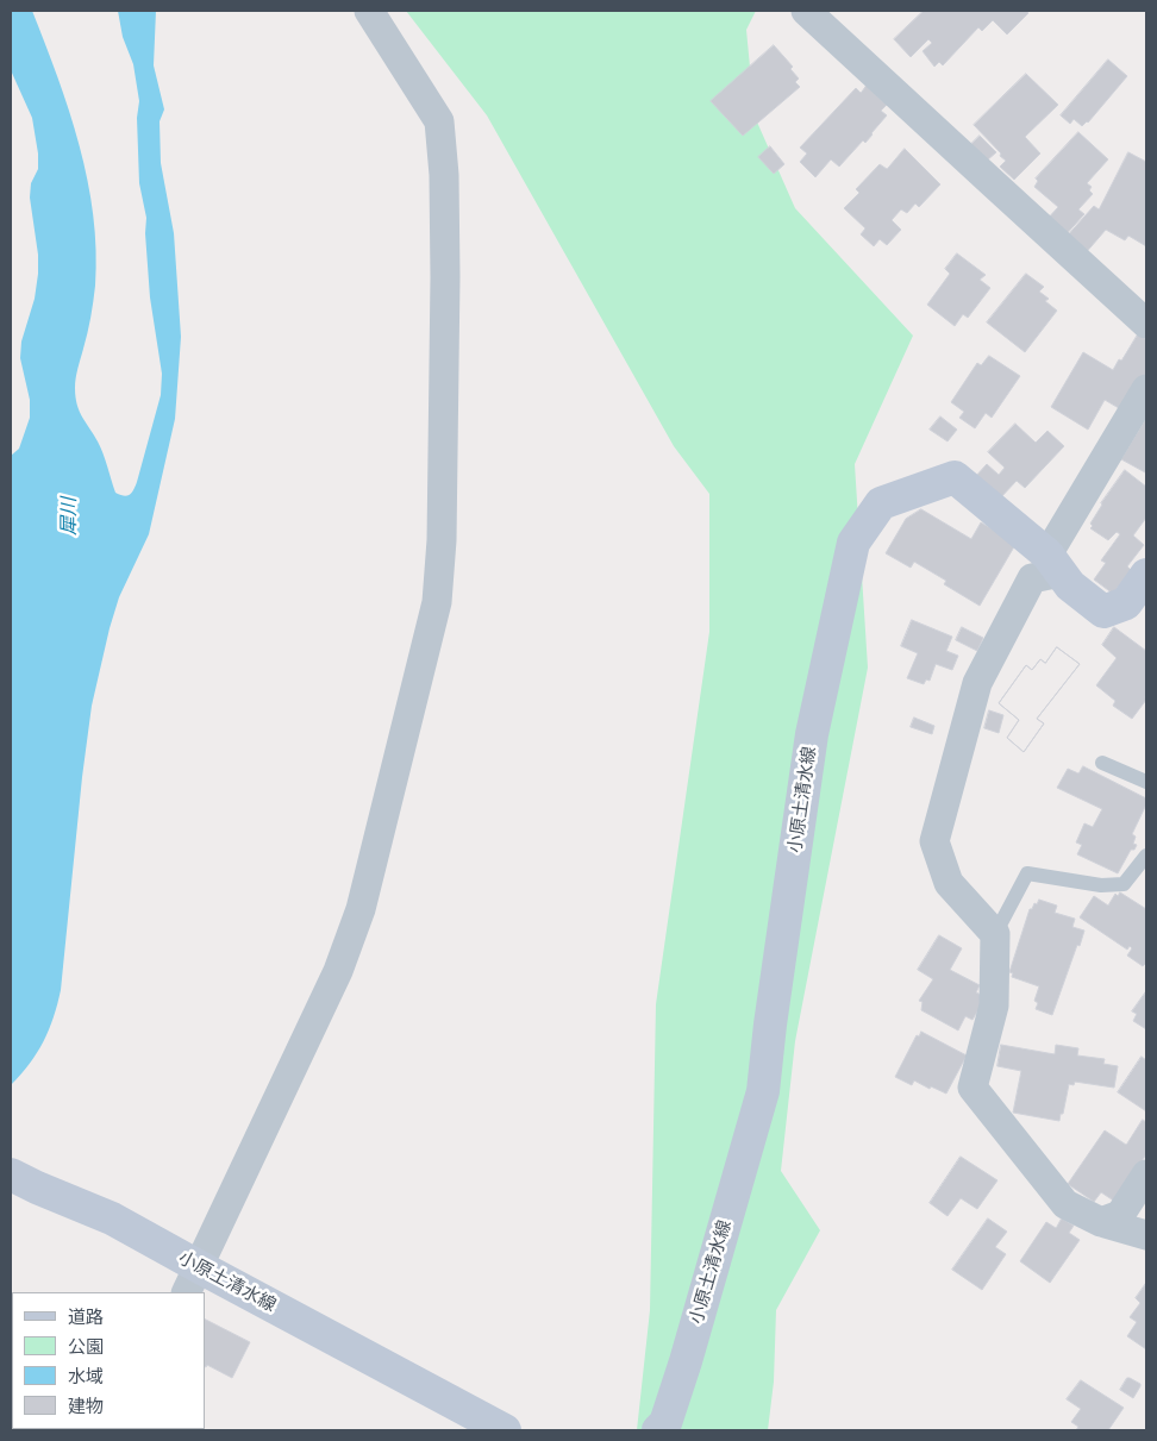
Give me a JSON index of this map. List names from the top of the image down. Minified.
{"streets":{"main road":["小原土清水線"]},"water":["犀川"],"legend":["道路","公園","水域","建物"]}
